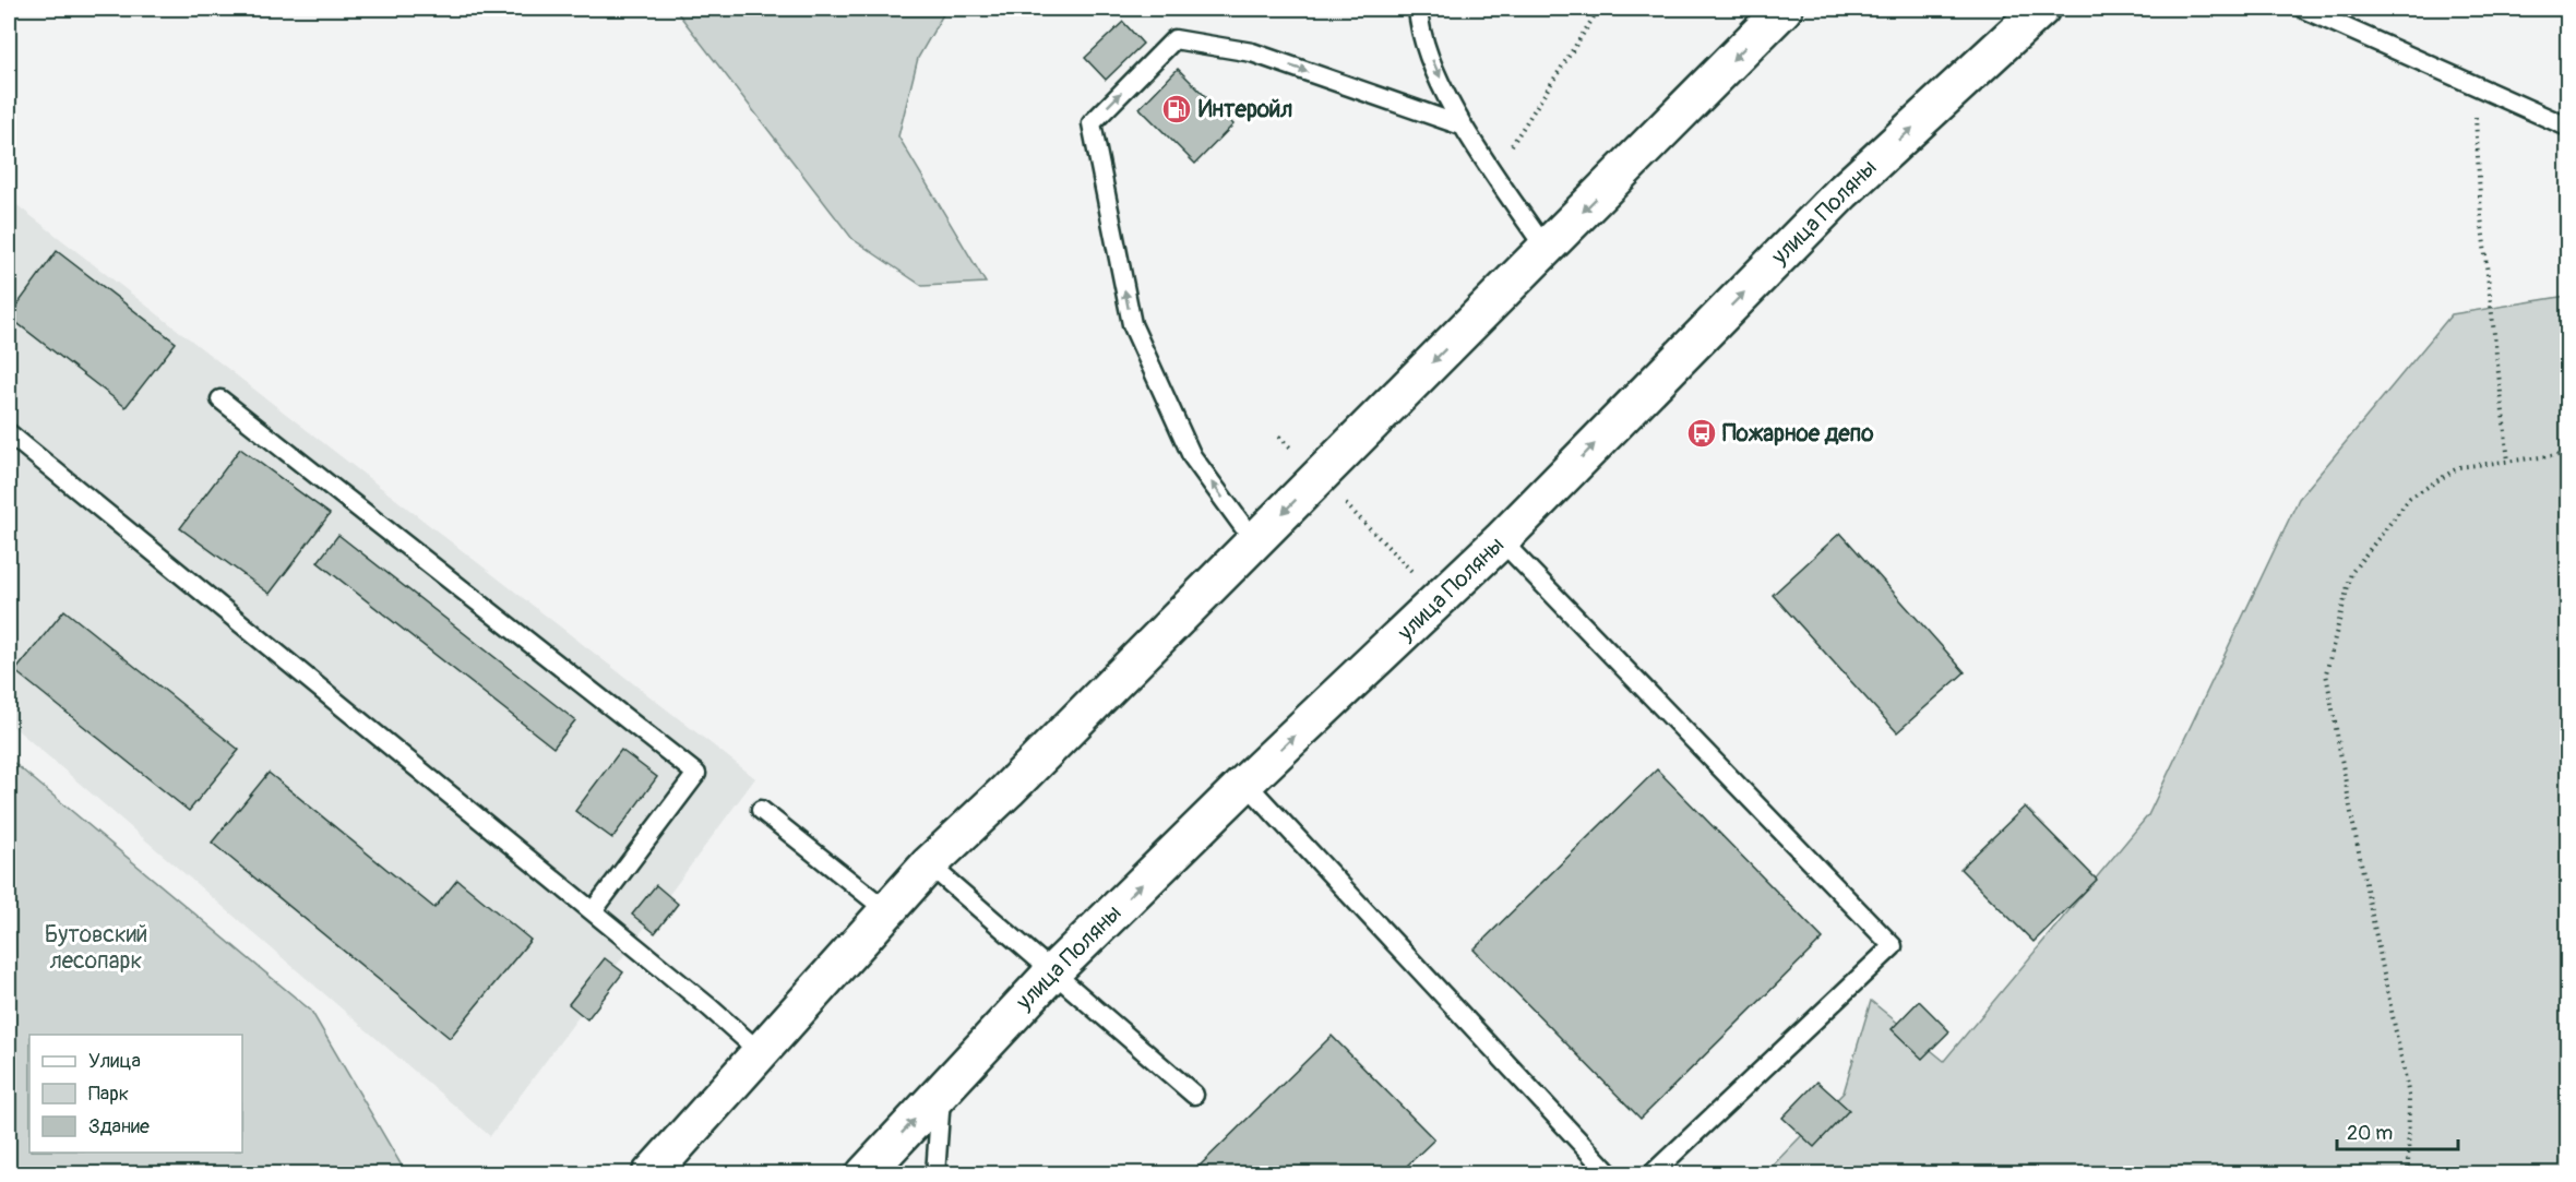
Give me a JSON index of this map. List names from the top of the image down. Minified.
{"streets":{"main road":["улица Поляны"]},"parks":["Бутовский лесопарк"],"places":{"fuel station":["Интеройл"],"bus stop":["Пожарное депо"]},"legend":["Улица","Парк","Здание"],"scale_bar":"20 m"}
